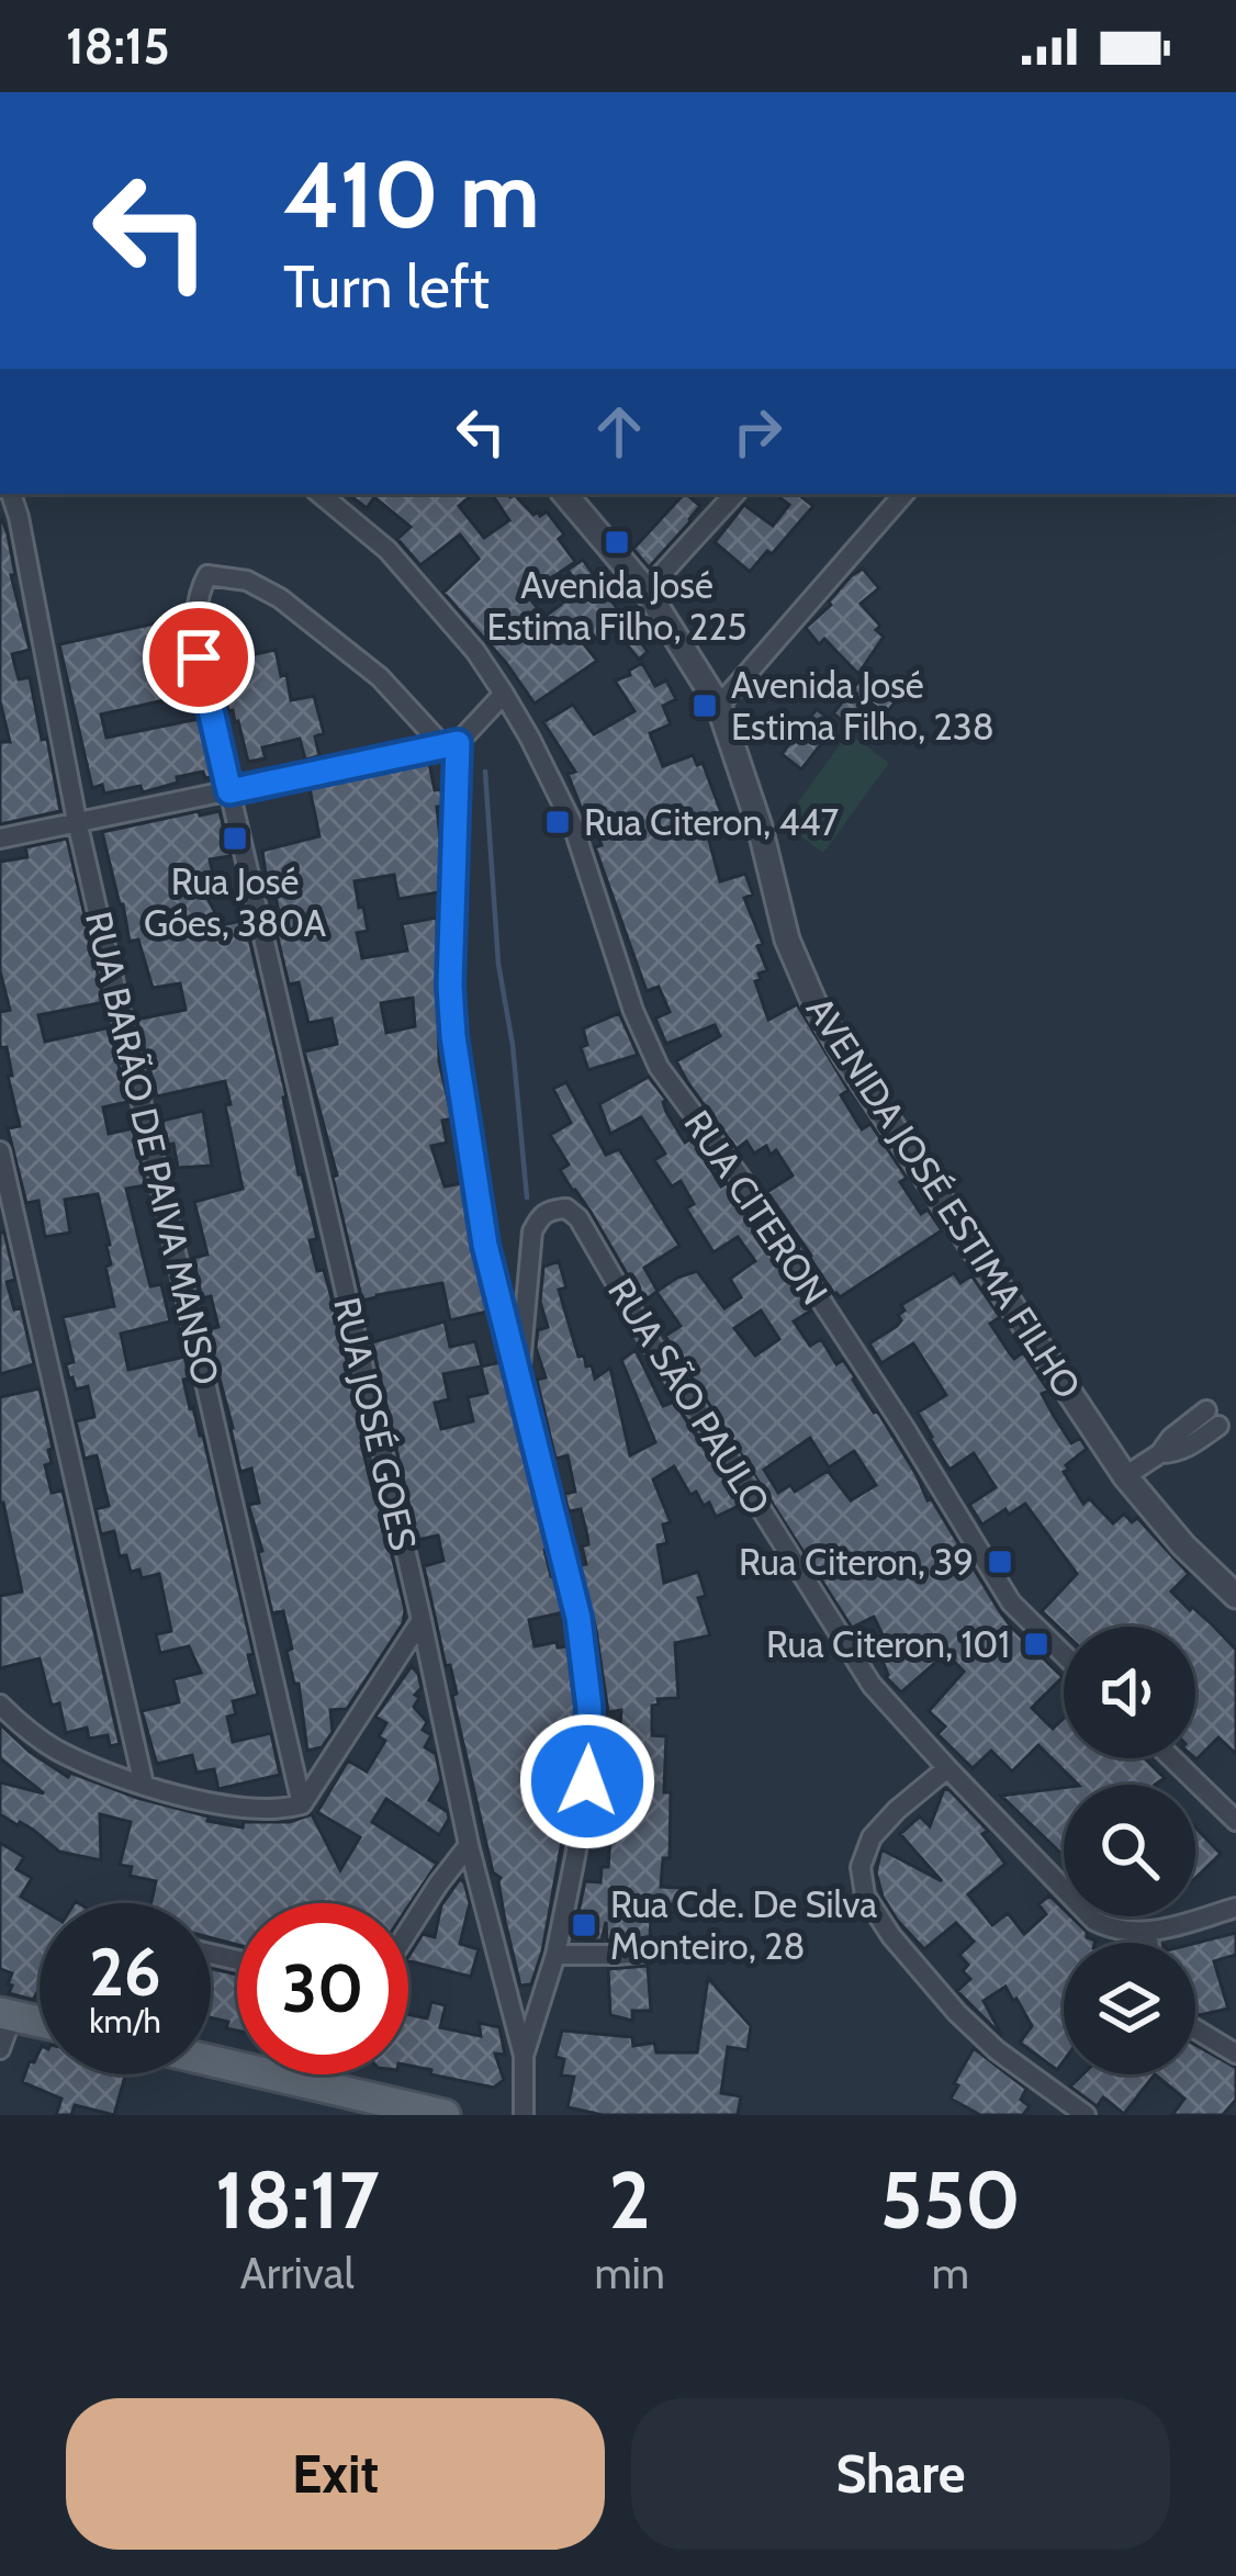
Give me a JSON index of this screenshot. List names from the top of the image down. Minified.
{"streets":{"street":["RUA BARÃO DE PAIVA MANSO","AVENIDA JOSÉ ESTIMA FILHO","RUA CITERON","RUA SÃO PAULO","RUA JOSÉ GOES"]},"places":{"transit":["Avenida José Estima Filho, 225","Avenida José Estima Filho, 238","Rua Citeron, 447","Rua José Góes, 380A","Rua Citeron, 39","Rua Citeron, 101","Rua Cde. De Silva Monteiro, 28"]},"page":{"status":"18:15","turn":["410 m","Turn left"],"speed":"26 km/h","limit":"30","eta":["18:17","Arrival","2","min","550","m"],"buttons":["Exit","Share"]}}
